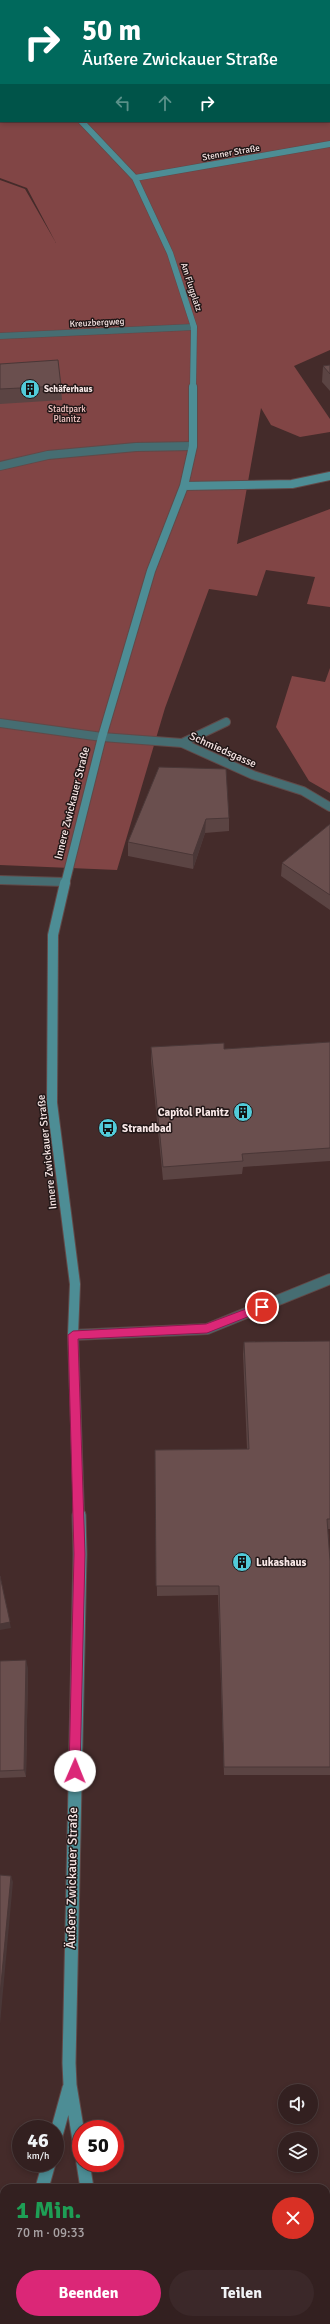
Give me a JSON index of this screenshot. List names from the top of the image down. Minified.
{"streets":{"main road":["Stenner Straße","Am Flugplatz","Innere Zwickauer Straße","Äußere Zwickauer Straße"],"street":["Kreuzbergweg","Schmiedsgasse"]},"crossings":[["Stenner Straße","Am Flugplatz"],["Am Flugplatz","Kreuzbergweg"],["Am Flugplatz","Innere Zwickauer Straße"],["Schmiedsgasse","Innere Zwickauer Straße"],["Innere Zwickauer Straße","Äußere Zwickauer Straße"]],"parks":["Stadtpark Planitz"],"places":{"building":["Schäferhaus","Capitol Planitz","Lukashaus"],"bus stop":["Strandbad"]},"page":{"turn":["50 m","Äußere Zwickauer Straße"],"speed":"46 km/h","limit":"50","heading":["1 Min.","70 m · 09:33"],"buttons":["Beenden","Teilen"]}}
